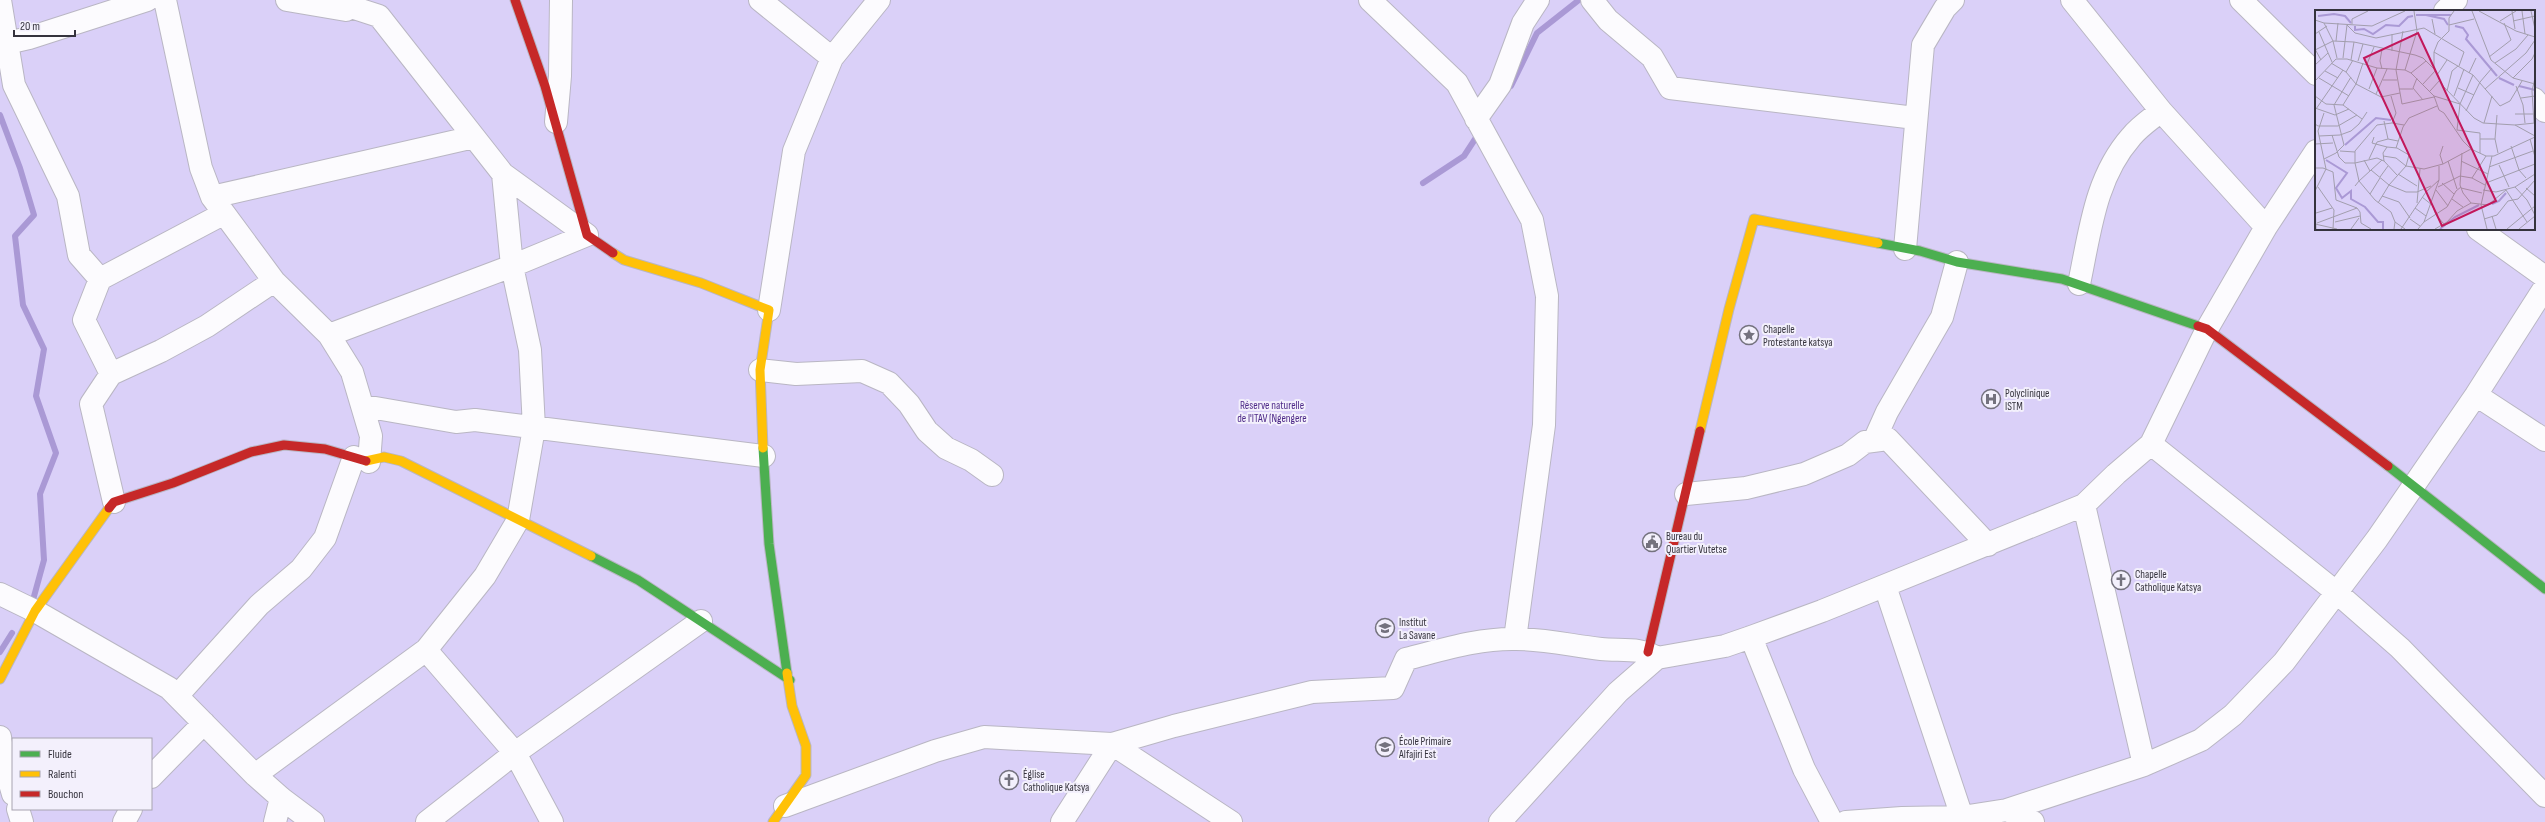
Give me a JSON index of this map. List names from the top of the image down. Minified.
{"parks":["Réserve naturelle de l'ITAV (Ngengere"],"places":{"place":["Chapelle Protestante katsya"],"hospital":["Polyclinique ISTM"],"public building":["Bureau du Quartier Vutetse"],"church":["Chapelle Catholique Katsya","Église Catholique Katsya"],"school or university":["Institut La Savane","École Primaire Alfajiri Est"]},"legend":["Fluide","Ralenti","Bouchon"],"scale_bar":"20 m"}
